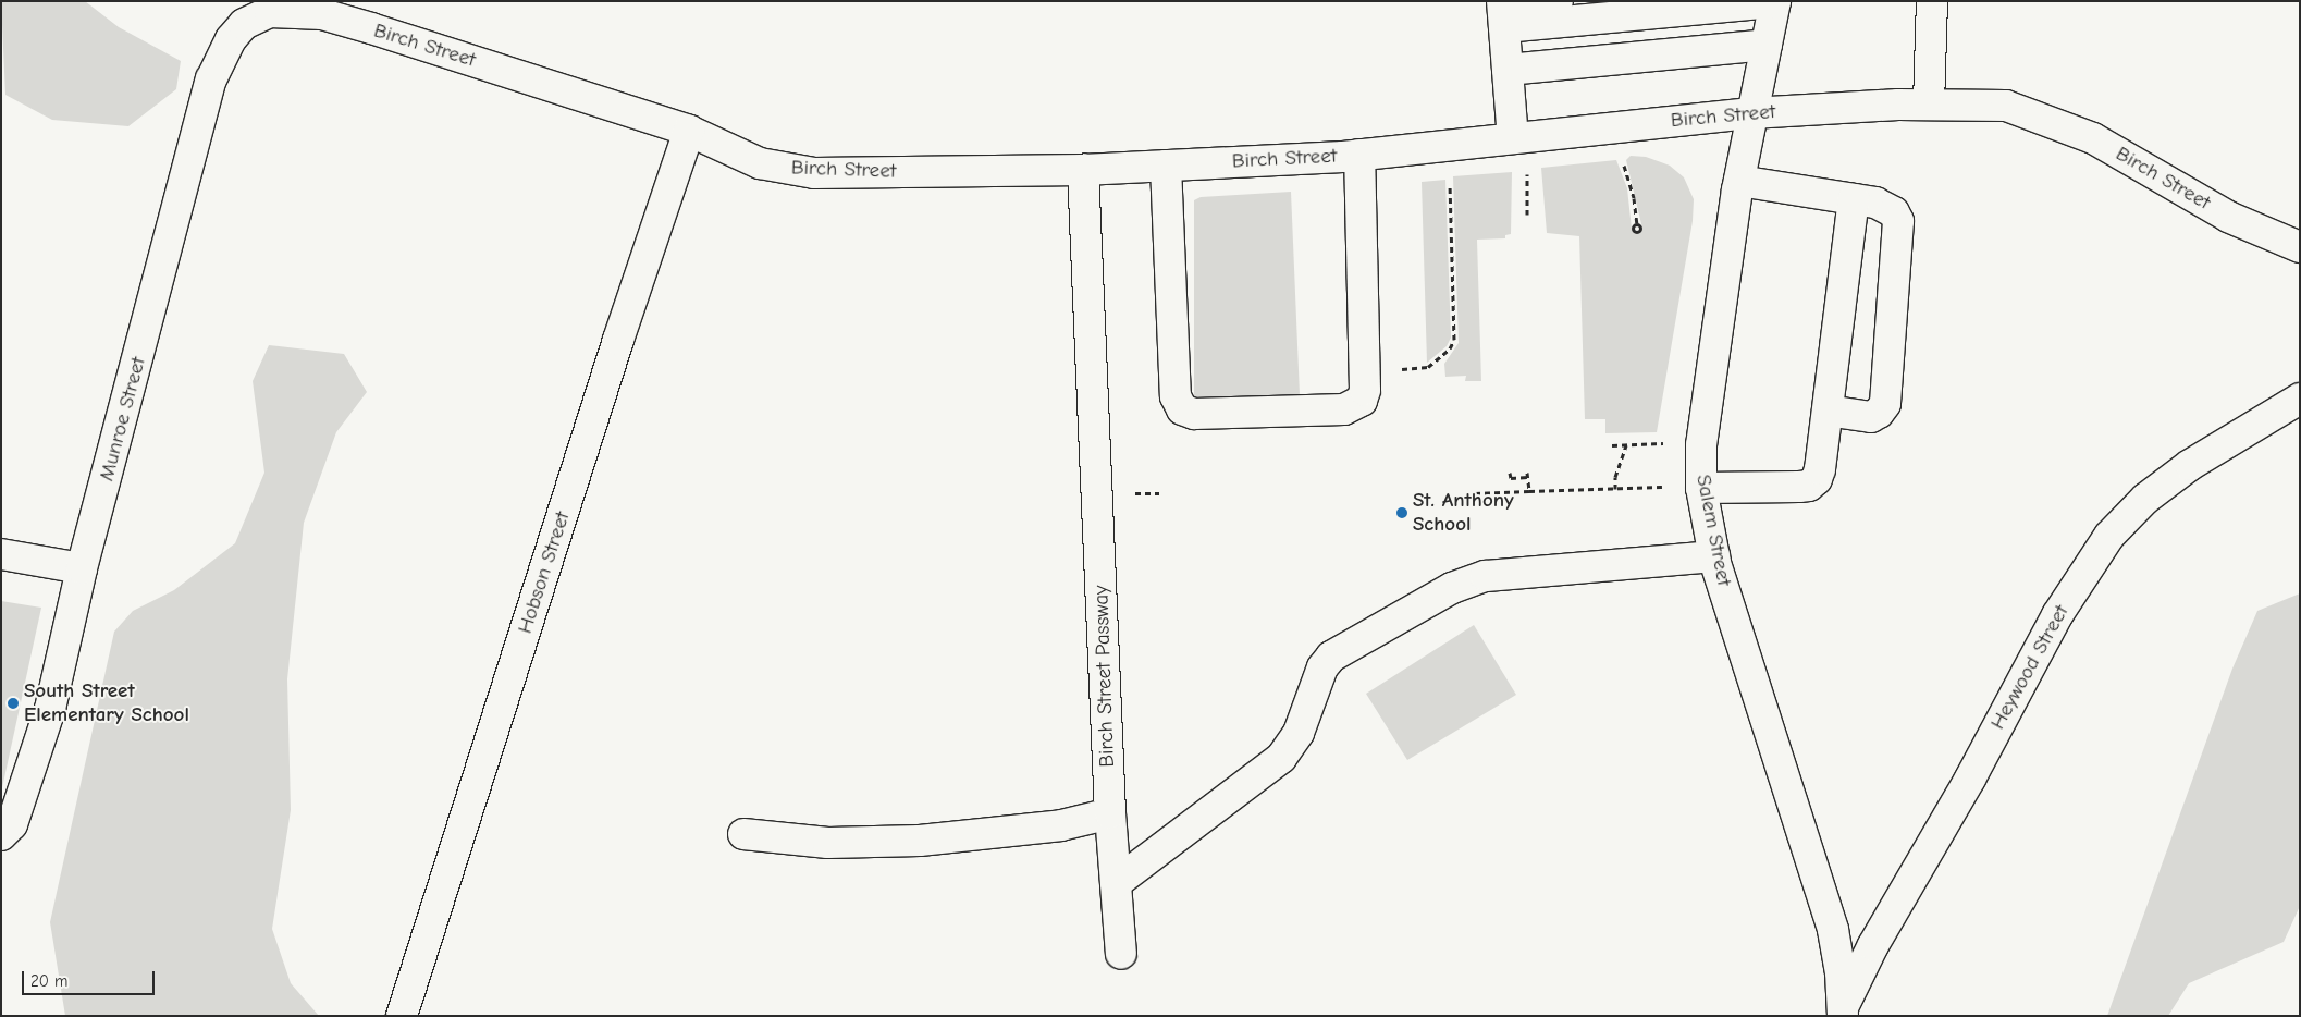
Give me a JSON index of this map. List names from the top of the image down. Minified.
{"streets":{"street":["Birch Street","Munroe Street","Salem Street","Hobson Street","Heywood Street","Birch Street Passway"]},"crossings":[["Birch Street","Munroe Street"],["Birch Street","Salem Street"],["Birch Street","Hobson Street"],["Birch Street","Birch Street Passway"],["Salem Street","Heywood Street"]],"places":["St. Anthony School","South Street Elementary School"],"scale_bar":"20 m"}
